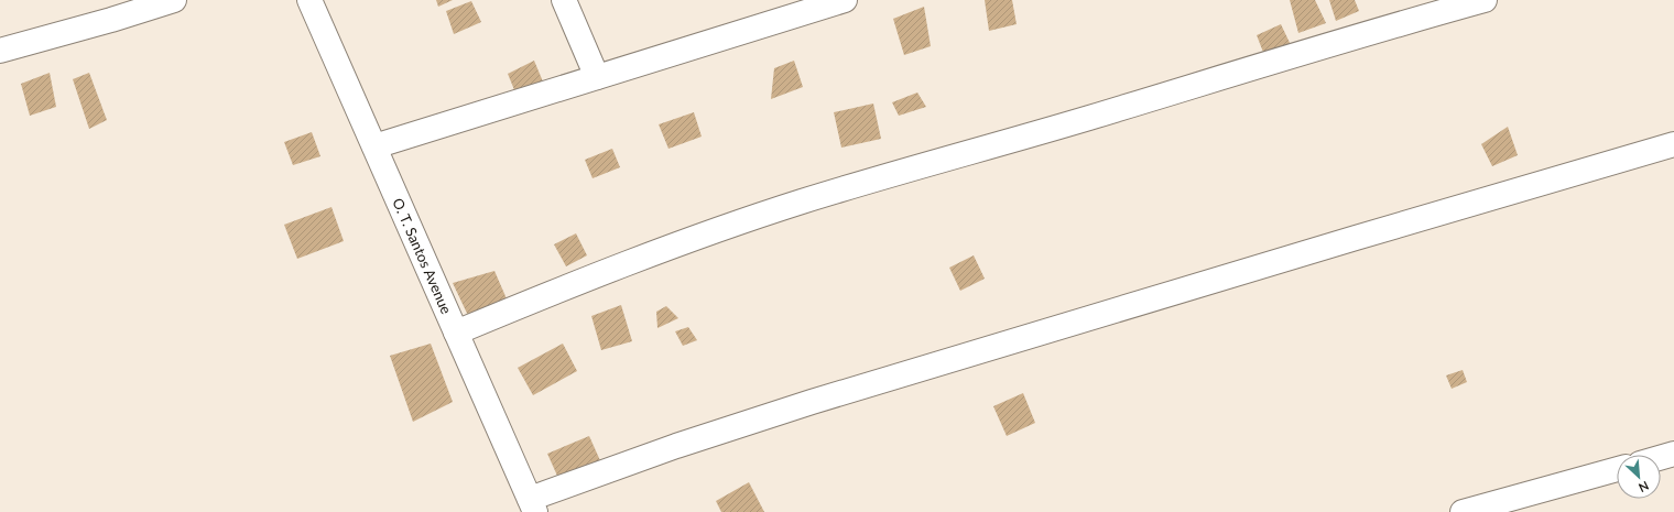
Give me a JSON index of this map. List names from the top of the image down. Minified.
{"streets":{"street":["O. T. Santos Avenue"]},"north":"bottom right"}
